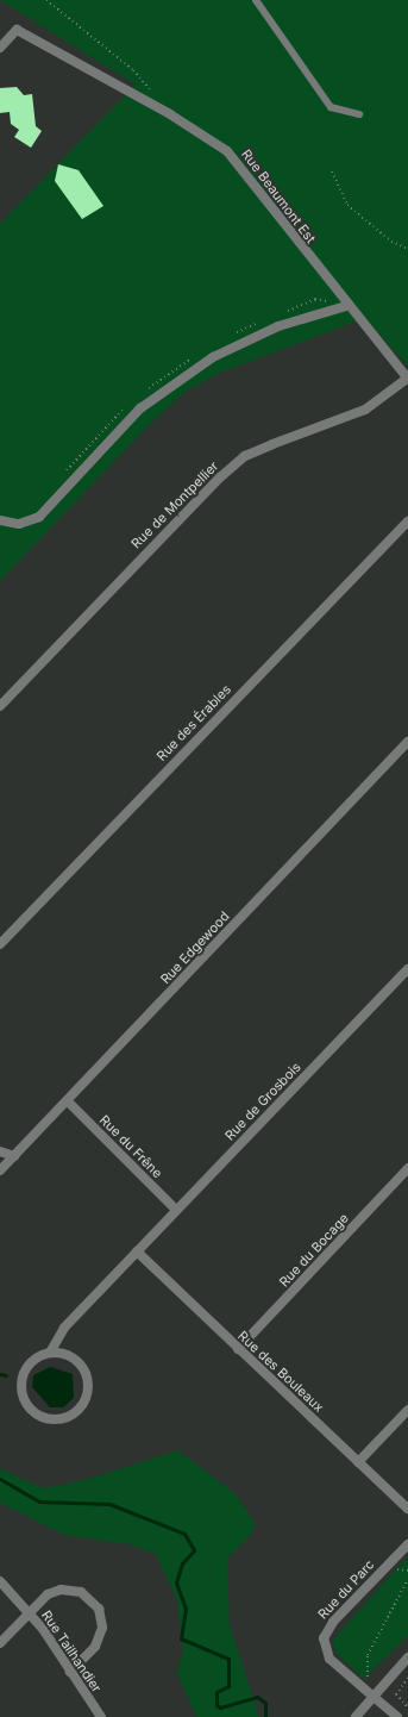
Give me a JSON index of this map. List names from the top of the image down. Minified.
{"streets":{"street":["Rue Beaumont Est","Rue de Montpellier","Rue des Érables","Rue Edgewood","Rue de Grosbois","Rue du Frêne","Rue du Bocage","Rue des Bouleaux","Rue du Parc","Rue Tailhandier"]},"crossings":[["Rue Beaumont Est","Rue de Montpellier"],["Rue Edgewood","Rue du Frêne"],["Rue de Grosbois","Rue du Frêne"],["Rue de Grosbois","Rue des Bouleaux"],["Rue du Bocage","Rue des Bouleaux"]]}
